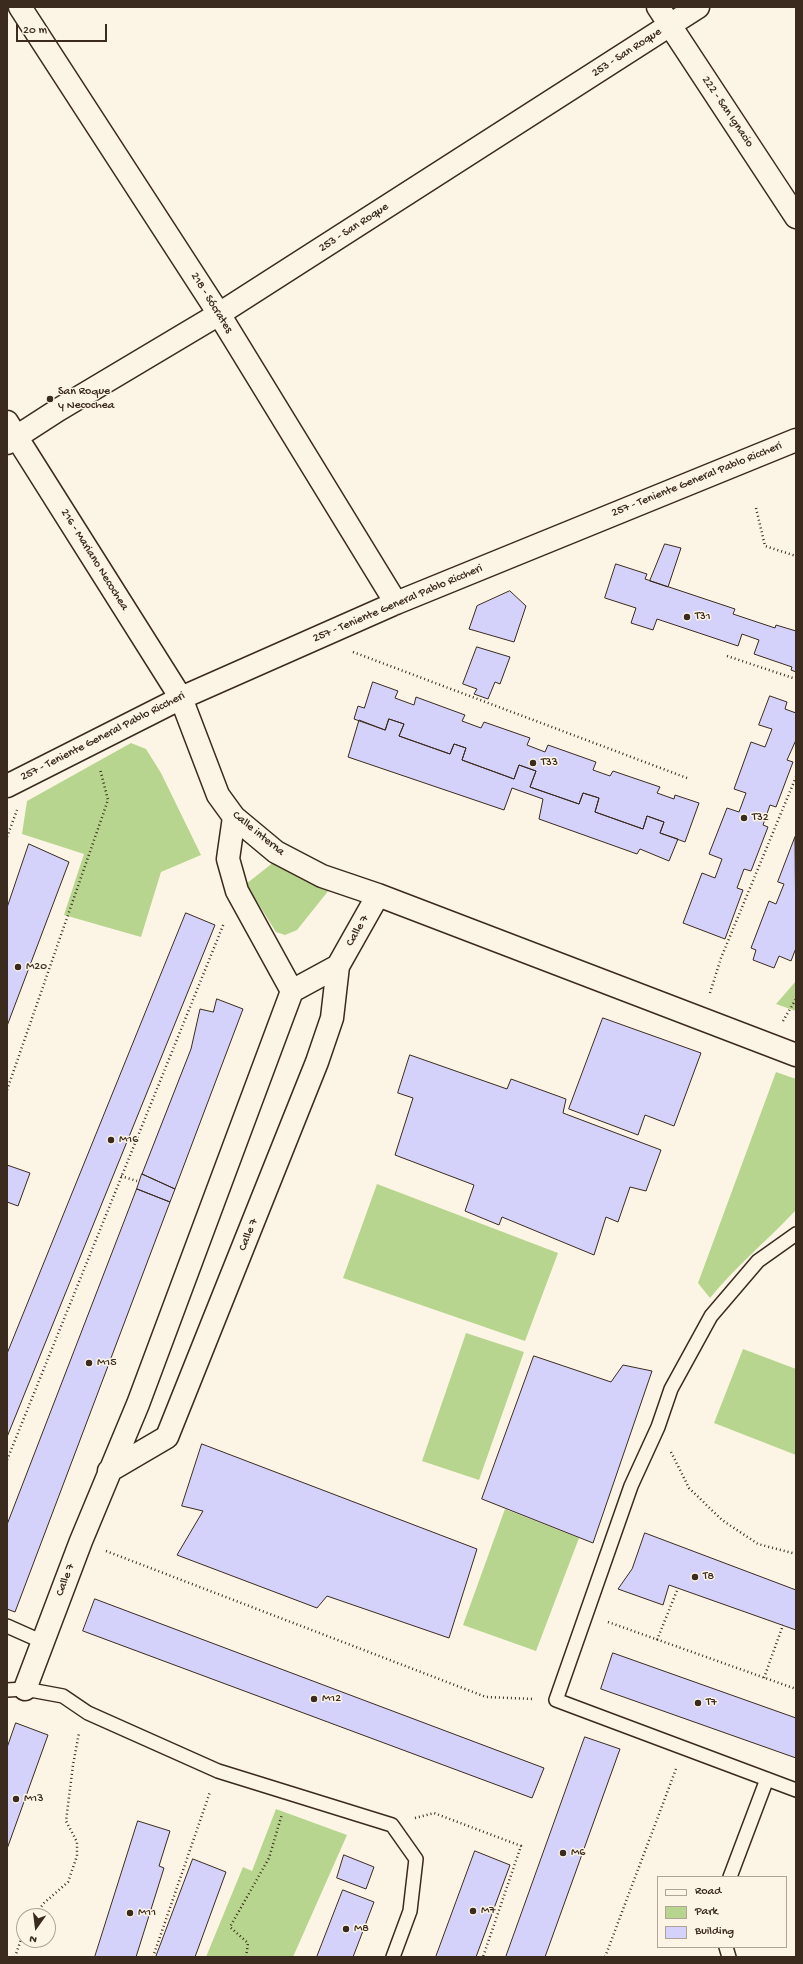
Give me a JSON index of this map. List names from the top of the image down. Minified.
{"streets":{"street":["253 - San Roque","222 - San Ignacio","218 - Sócrates","257 - Teniente General Pablo Riccheri","216 - Mariano Necochea","Calle interna","Calle 7"]},"crossings":[["253 - San Roque","222 - San Ignacio"],["253 - San Roque","218 - Sócrates"],["253 - San Roque","216 - Mariano Necochea"],["218 - Sócrates","257 - Teniente General Pablo Riccheri"],["257 - Teniente General Pablo Riccheri","216 - Mariano Necochea"],["257 - Teniente General Pablo Riccheri","Calle interna"],["216 - Mariano Necochea","Calle interna"],["Calle interna","Calle 7"]],"places":["San Roque y Necochea","T31","T33","T32","M20","M16","M15","T8","M12","T7","M13","M6","M7","M11","M8"],"legend":["Road","Park","Building"],"scale_bar":"20 m","north":"bottom"}
